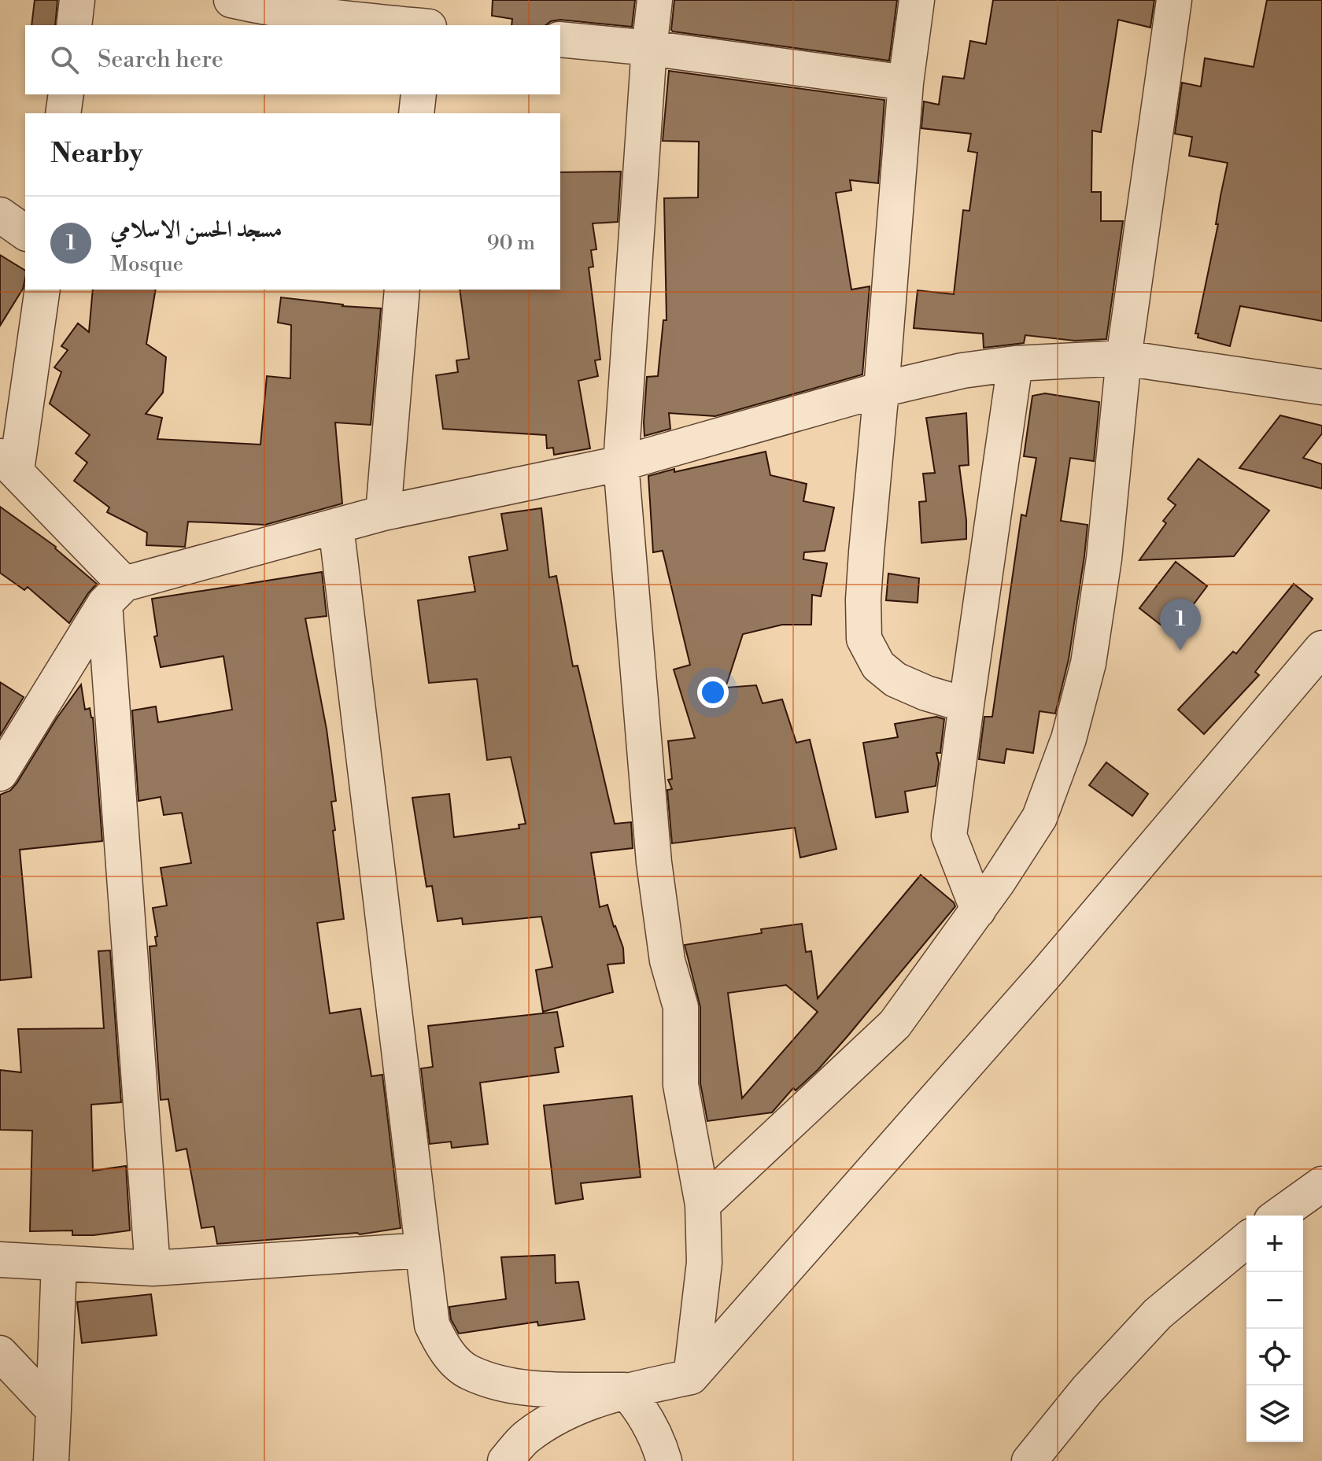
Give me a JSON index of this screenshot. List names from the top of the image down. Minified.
{"page":{"search":"Search here","heading":"Nearby","list":[{"mark":"1","name":"مسجد الحسن الاسلامي","note":"Mosque","value":"90 m"}],"pins":"1","map_buttons":["+","−"]}}
